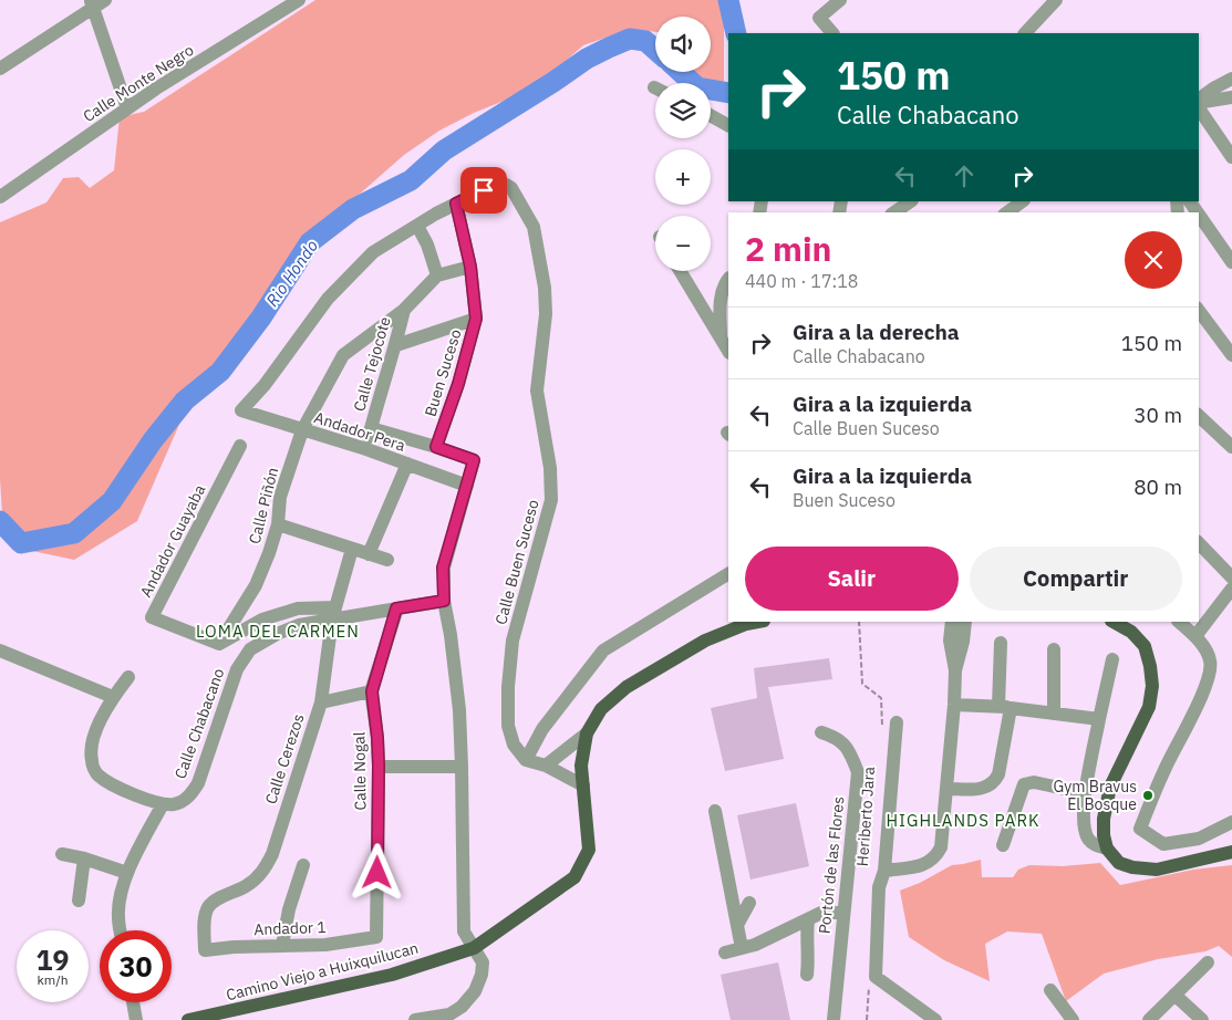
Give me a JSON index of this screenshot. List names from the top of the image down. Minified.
{"streets":{"main road":["Camino Viejo a Huixquilucan"],"street":["Calle Monte Negro","Calle Tejocote","Buen Suceso","Andador Pera","Calle Piñón","Andador Guayaba","Calle Buen Suceso","Calle Chabacano","Calle Cerezos","Calle Nogal","Portón de las Flores","Andador 1"]},"crossings":[["Calle Tejocote","Buen Suceso"],["Calle Tejocote","Andador Pera"],["Calle Tejocote","Calle Piñón"],["Buen Suceso","Calle Buen Suceso"],["Andador Pera","Calle Piñón"],["Calle Piñón","Andador Guayaba"],["Calle Chabacano","Calle Cerezos"],["Calle Chabacano","Calle Nogal"],["Calle Cerezos","Andador 1"],["Calle Nogal","Andador 1"]],"districts":["LOMA DEL CARMEN","HIGHLANDS PARK"],"water":["Rio Hondo"],"places":["Gym Bravus El Bosque"],"page":{"map_buttons":["+","−"],"turn":["150 m","Calle Chabacano"],"heading":["2 min","440 m · 17:18"],"list":[{"name":"Gira a la derecha","note":"Calle Chabacano","value":"150 m"},{"name":"Gira a la izquierda","note":"Calle Buen Suceso","value":"30 m"},{"name":"Gira a la izquierda","note":"Buen Suceso","value":"80 m"}],"buttons":["Salir","Compartir"],"speed":"19 km/h","limit":"30"}}
